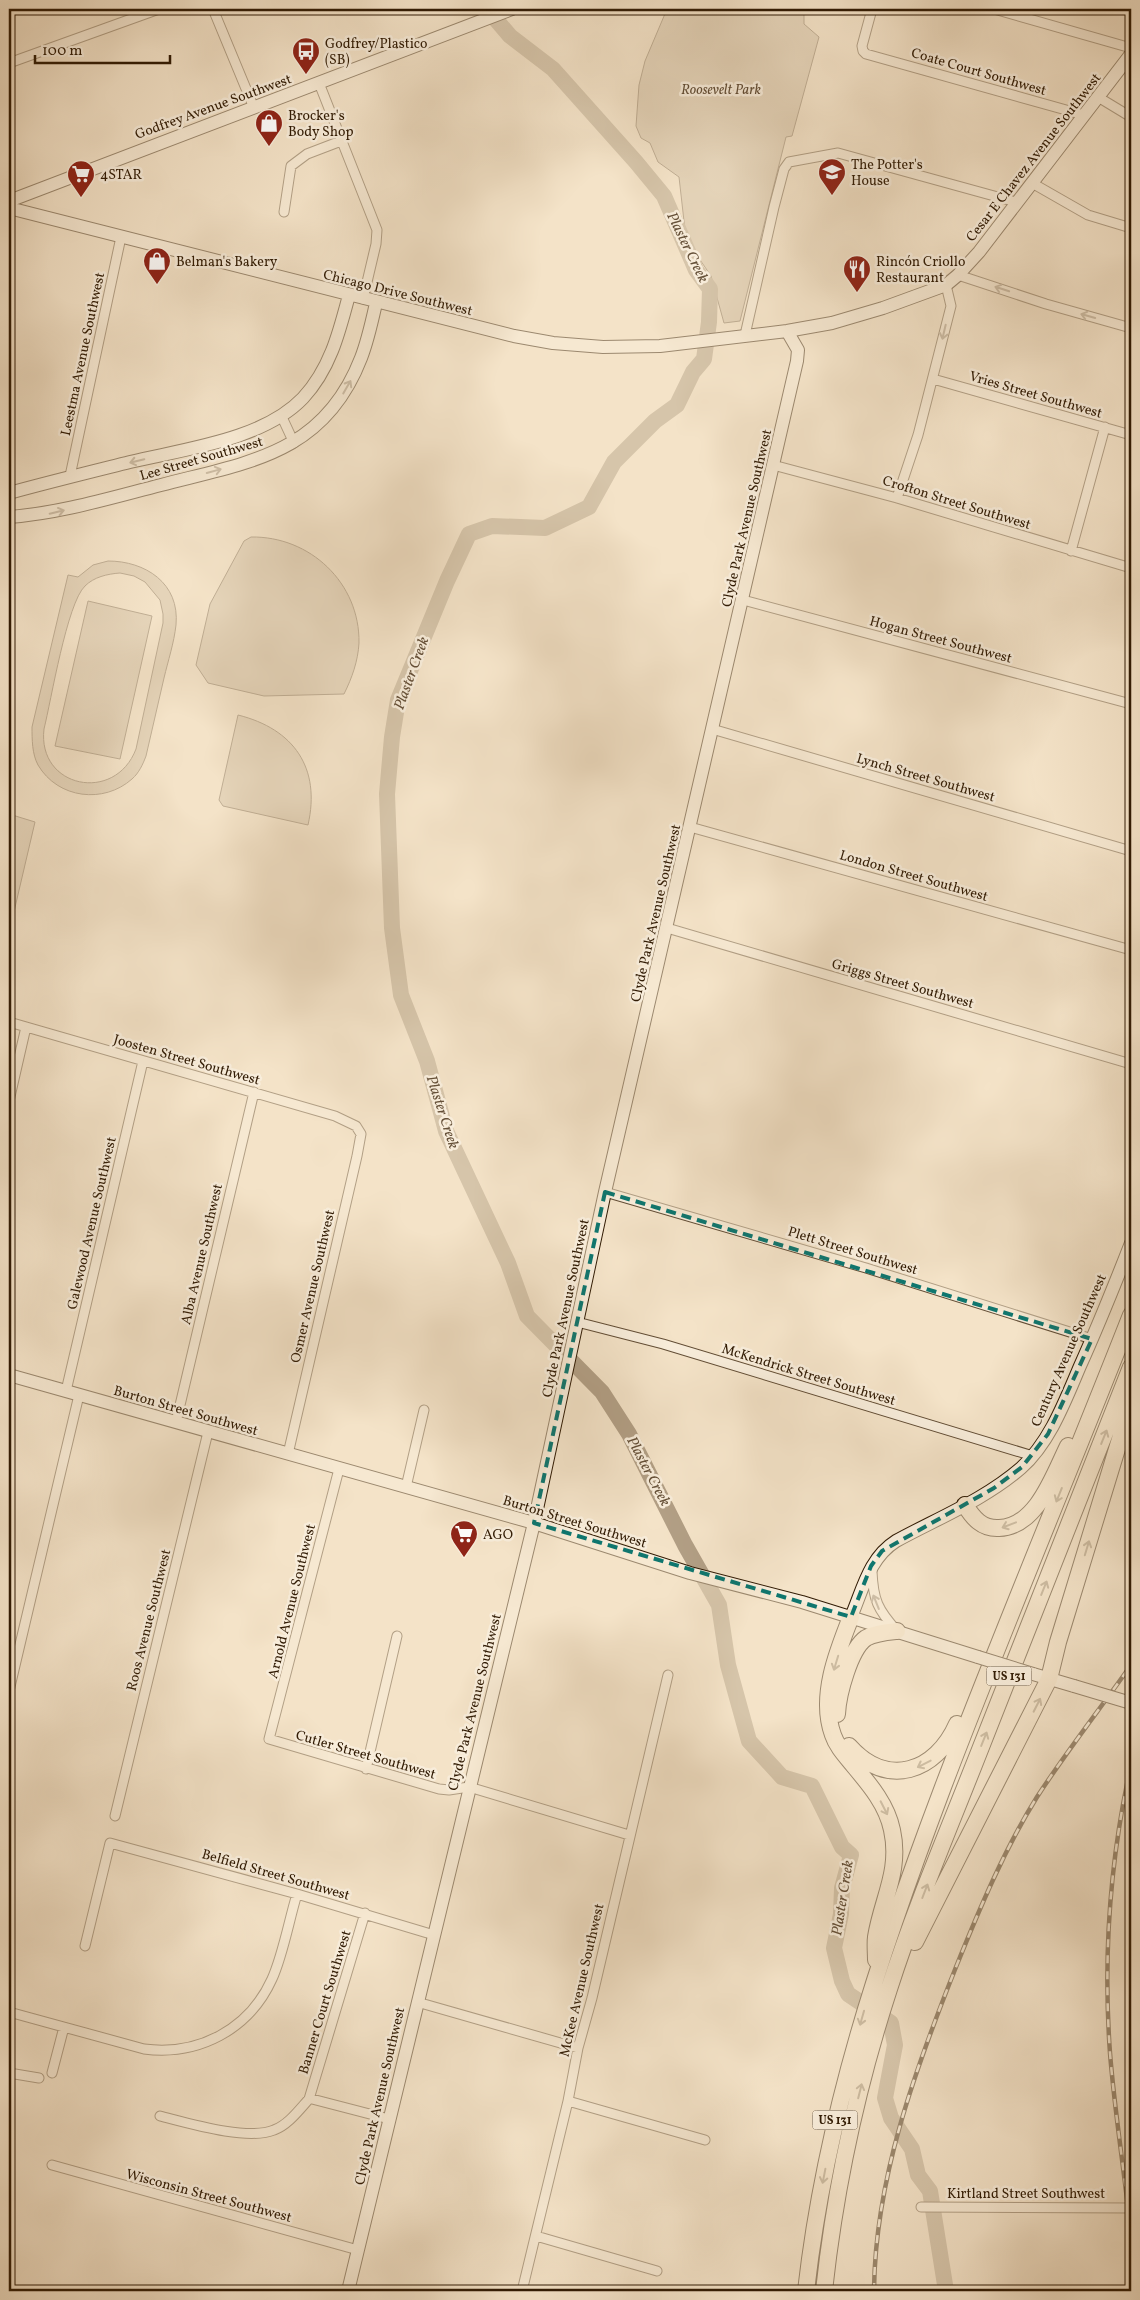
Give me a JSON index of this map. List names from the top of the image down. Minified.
{"streets":{"highway":["US 131"],"main road":["Godfrey Avenue Southwest","Cesar E Chavez Avenue Southwest","Chicago Drive Southwest","Lee Street Southwest","Clyde Park Avenue Southwest","Century Avenue Southwest","Burton Street Southwest"],"street":["Coate Court Southwest","Leestma Avenue Southwest","Vries Street Southwest","Crofton Street Southwest","Hogan Street Southwest","Lynch Street Southwest","London Street Southwest","Griggs Street Southwest","Joosten Street Southwest","Galewood Avenue Southwest","Plett Street Southwest","Alba Avenue Southwest","Osmer Avenue Southwest","McKendrick Street Southwest","Arnold Avenue Southwest","Roos Avenue Southwest","Cutler Street Southwest","Belfield Street Southwest","McKee Avenue Southwest","Banner Court Southwest","Kirtland Street Southwest","Wisconsin Street Southwest"]},"crossings":[["Coate Court Southwest","Cesar E Chavez Avenue Southwest"],["Cesar E Chavez Avenue Southwest","Chicago Drive Southwest"],["Cesar E Chavez Avenue Southwest","Clyde Park Avenue Southwest"],["Chicago Drive Southwest","Leestma Avenue Southwest"],["Chicago Drive Southwest","Lee Street Southwest"],["Chicago Drive Southwest","Clyde Park Avenue Southwest"],["Leestma Avenue Southwest","Lee Street Southwest"],["Crofton Street Southwest","Clyde Park Avenue Southwest"],["Clyde Park Avenue Southwest","Hogan Street Southwest"],["Clyde Park Avenue Southwest","Lynch Street Southwest"],["Clyde Park Avenue Southwest","London Street Southwest"],["Clyde Park Avenue Southwest","Griggs Street Southwest"],["Clyde Park Avenue Southwest","Plett Street Southwest"],["Clyde Park Avenue Southwest","McKendrick Street Southwest"],["Clyde Park Avenue Southwest","Burton Street Southwest"],["Clyde Park Avenue Southwest","Cutler Street Southwest"],["Clyde Park Avenue Southwest","Belfield Street Southwest"],["Clyde Park Avenue Southwest","Wisconsin Street Southwest"],["Joosten Street Southwest","Galewood Avenue Southwest"],["Joosten Street Southwest","Alba Avenue Southwest"],["Joosten Street Southwest","Osmer Avenue Southwest"],["Galewood Avenue Southwest","Burton Street Southwest"],["Plett Street Southwest","Century Avenue Southwest"],["Alba Avenue Southwest","Burton Street Southwest"],["Osmer Avenue Southwest","Burton Street Southwest"],["Century Avenue Southwest","McKendrick Street Southwest"],["Century Avenue Southwest","Burton Street Southwest"],["Burton Street Southwest","Arnold Avenue Southwest"],["Burton Street Southwest","Roos Avenue Southwest"],["Arnold Avenue Southwest","Cutler Street Southwest"],["Cutler Street Southwest","McKee Avenue Southwest"],["Belfield Street Southwest","Banner Court Southwest"]],"water":["Plaster Creek"],"parks":["Roosevelt Park"],"places":{"bus stop":["Godfrey/Plastico (SB)"],"shop":["Brocker's Body Shop","Belman's Bakery"],"school or university":["The Potter's House"],"supermarket":["4STAR","AGO"],"restaurant":["Rincón Criollo Restaurant"]},"scale_bar":"100 m"}
